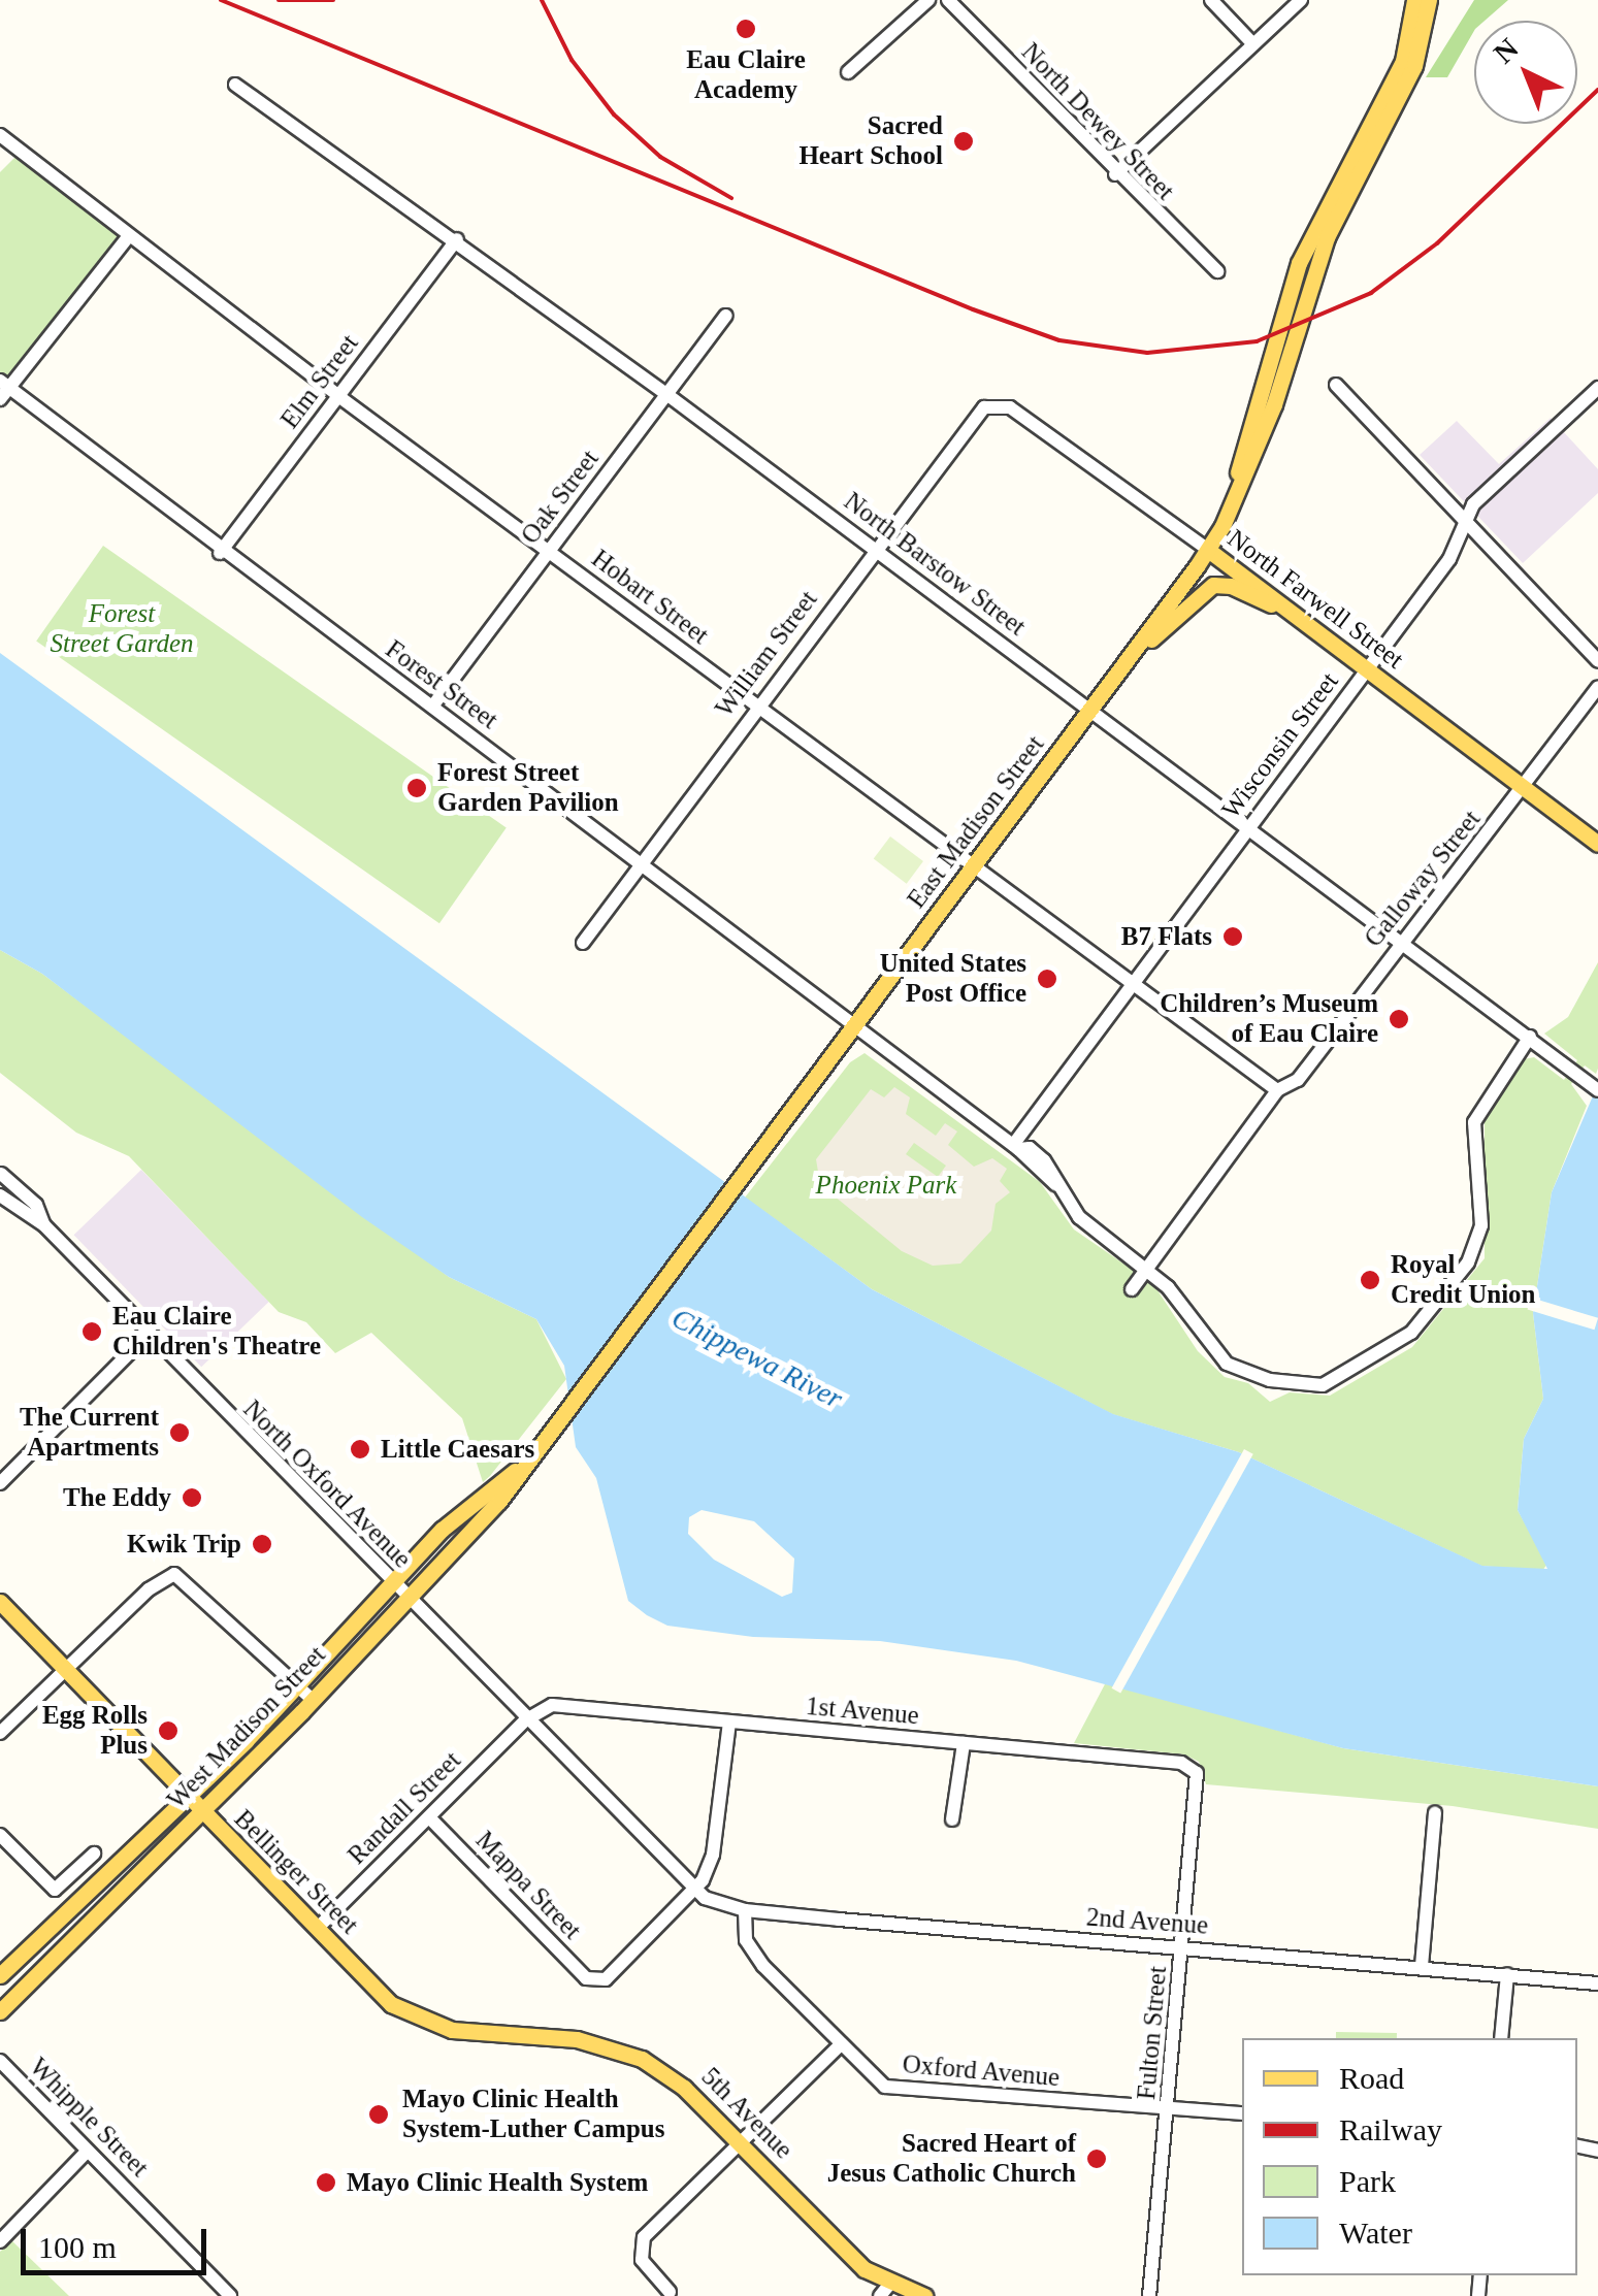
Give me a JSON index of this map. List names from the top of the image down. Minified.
{"streets":{"main road":["North Farwell Street","East Madison Street","West Madison Street","Bellinger Street","5th Avenue"],"street":["North Dewey Street","Elm Street","Oak Street","North Barstow Street","Hobart Street","William Street","Forest Street","Wisconsin Street","Galloway Street","North Oxford Avenue","1st Avenue","Randall Street","Mappa Street","2nd Avenue","Fulton Street","Oxford Avenue","Whipple Street"]},"crossings":[["Elm Street","North Barstow Street"],["Elm Street","Hobart Street"],["Elm Street","Forest Street"],["Oak Street","North Barstow Street"],["Oak Street","Hobart Street"],["Oak Street","Forest Street"],["North Barstow Street","William Street"],["North Barstow Street","Forest Street"],["North Barstow Street","Wisconsin Street"],["North Barstow Street","East Madison Street"],["North Barstow Street","Galloway Street"],["Hobart Street","William Street"],["Hobart Street","Wisconsin Street"],["Hobart Street","East Madison Street"],["Hobart Street","Galloway Street"],["North Farwell Street","William Street"],["North Farwell Street","Wisconsin Street"],["North Farwell Street","East Madison Street"],["North Farwell Street","Galloway Street"],["William Street","Forest Street"],["Forest Street","Wisconsin Street"],["Forest Street","East Madison Street"],["Forest Street","Galloway Street"],["East Madison Street","West Madison Street"],["North Oxford Avenue","West Madison Street"],["1st Avenue","Randall Street"],["1st Avenue","Fulton Street"],["West Madison Street","Bellinger Street"],["Randall Street","Bellinger Street"],["Randall Street","Mappa Street"],["Bellinger Street","5th Avenue"],["Mappa Street","2nd Avenue"],["2nd Avenue","Fulton Street"],["2nd Avenue","Oxford Avenue"],["Fulton Street","Oxford Avenue"]],"water":["Chippewa River"],"parks":["Forest Street Garden","Phoenix Park"],"places":["Eau Claire Academy","Sacred Heart School","Forest Street Garden Pavilion","B7 Flats","United States Post Office","Children’s Museum of Eau Claire","Royal Credit Union","Eau Claire Children's Theatre","The Current Apartments","Little Caesars","The Eddy","Kwik Trip","Egg Rolls Plus","Mayo Clinic Health System-Luther Campus","Sacred Heart of Jesus Catholic Church","Mayo Clinic Health System"],"legend":["Road","Railway","Park","Water"],"scale_bar":"100 m","north":"top left"}
